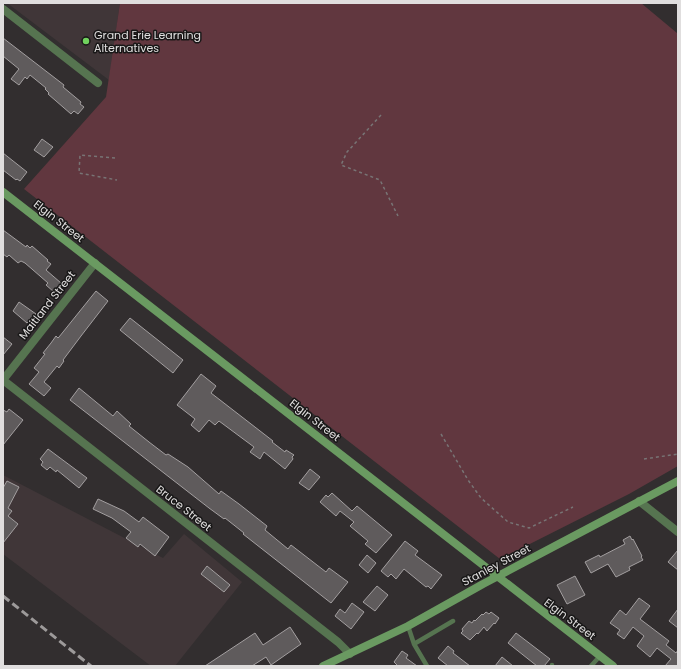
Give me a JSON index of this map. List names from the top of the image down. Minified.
{"streets":{"main road":["Elgin Street","Stanley Street"],"street":["Maitland Street","Bruce Street"]},"crossings":[["Elgin Street","Maitland Street"],["Elgin Street","Stanley Street"],["Maitland Street","Bruce Street"],["Bruce Street","Stanley Street"]],"places":["Grand Erie Learning Alternatives"]}
